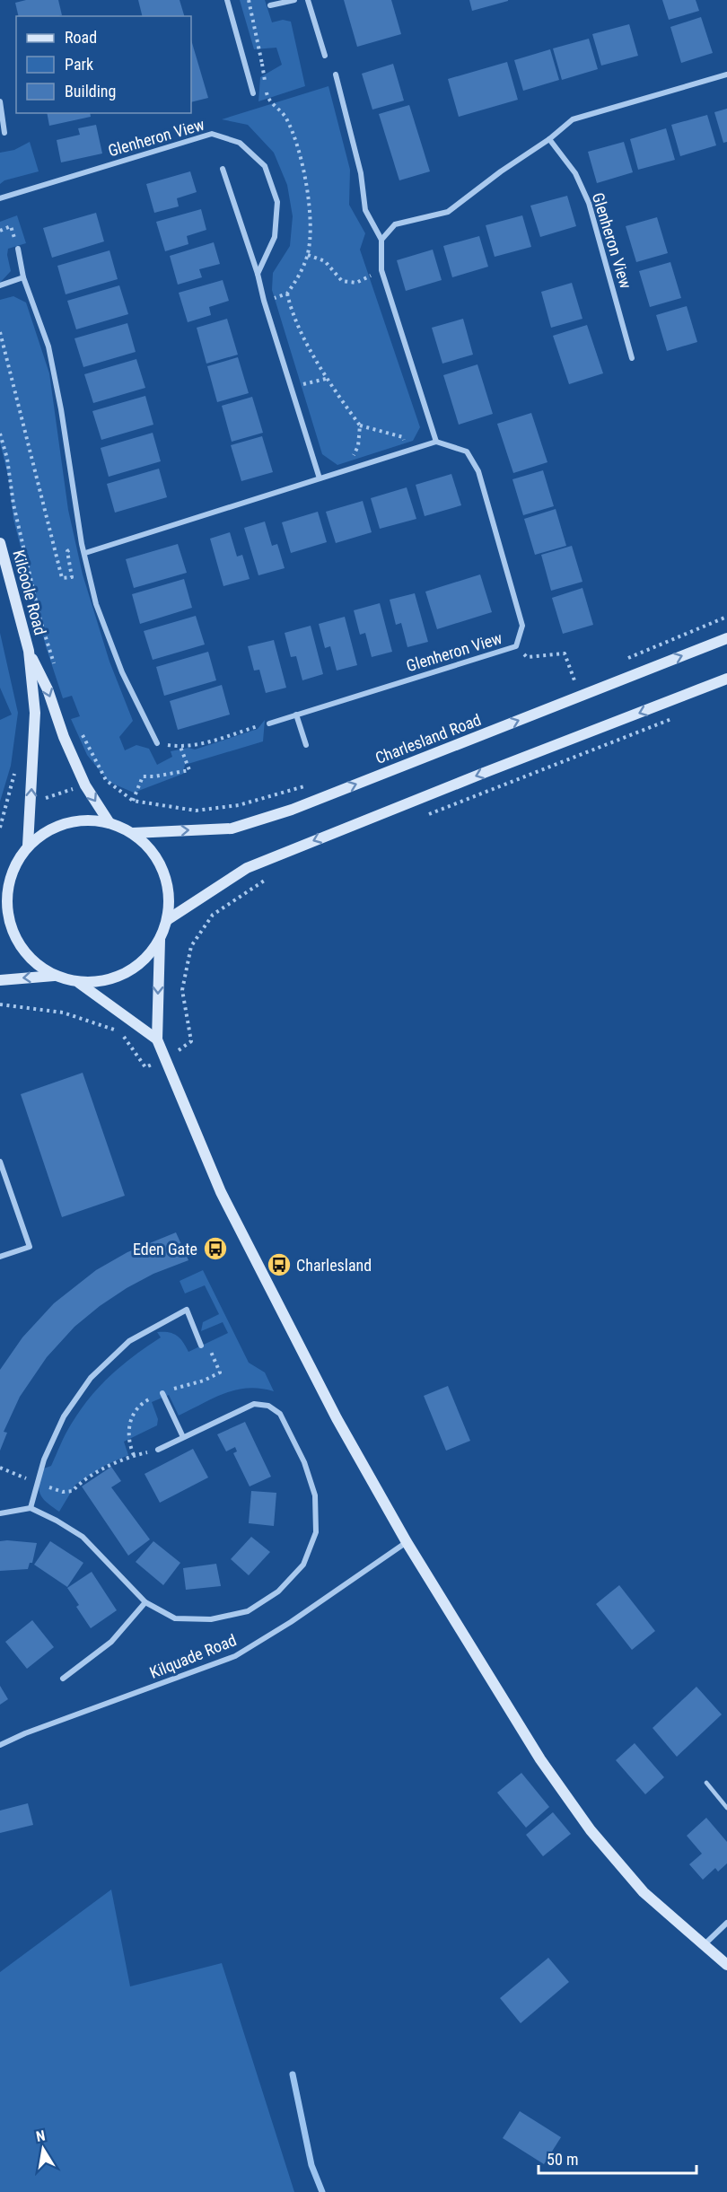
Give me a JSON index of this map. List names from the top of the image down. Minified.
{"streets":{"main road":["Kilcoole Road","Charlesland Road"],"street":["Glenheron View","Kilquade Road"]},"places":{"bus stop":["Eden Gate","Charlesland"]},"legend":["Road","Park","Building"],"scale_bar":"50 m","north":"top"}
